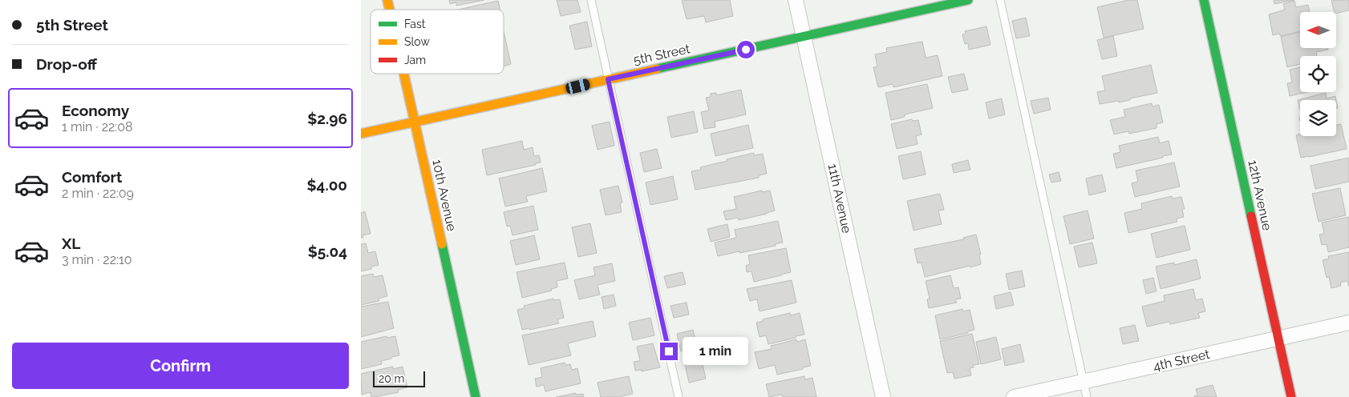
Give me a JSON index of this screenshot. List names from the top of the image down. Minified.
{"streets":{"street":["5th Street","10th Avenue","12th Avenue","11th Avenue","4th Street"]},"crossings":[["5th Street","10th Avenue"],["5th Street","11th Avenue"],["12th Avenue","4th Street"]],"legend":["Fast","Slow","Jam"],"scale_bar":"20 m","north":"left","page":{"banner":["5th Street","Drop-off"],"list":[{"name":"Economy","note":"1 min · 22:08","value":"$2.96"},{"name":"Comfort","note":"2 min · 22:09","value":"$4.00"},{"name":"XL","note":"3 min · 22:10","value":"$5.04"}],"buttons":"Confirm","bubble":"1 min","scale":"20 m"}}
